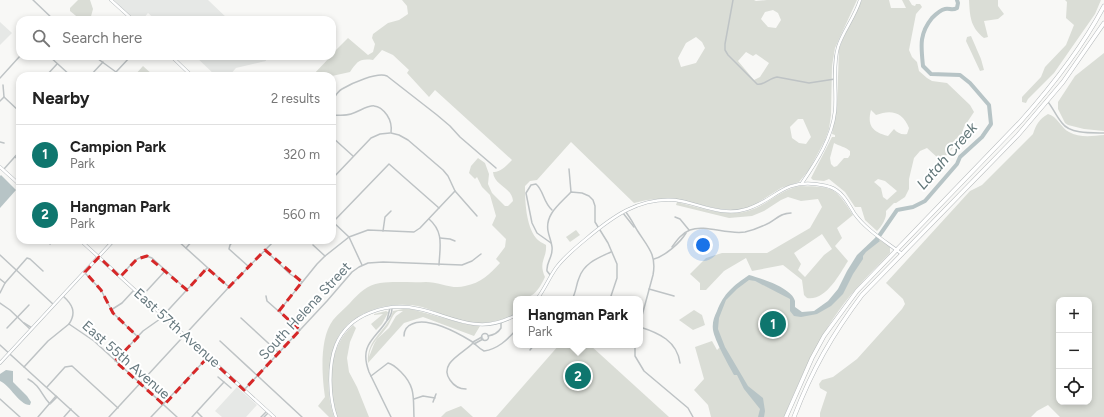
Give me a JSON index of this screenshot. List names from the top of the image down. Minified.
{"streets":{"main road":["East 57th Avenue"],"street":["South Helena Street","East 55th Avenue"]},"crossings":[["South Helena Street","East 57th Avenue"]],"water":["Latah Creek"],"page":{"search":"Search here","heading":["Nearby","2 results"],"list":[{"mark":"1","name":"Campion Park","note":"Park","value":"320 m"},{"mark":"2","name":"Hangman Park","note":"Park","value":"560 m"}],"popup":["Hangman Park","Park"],"map_buttons":["+","−"],"pins":["1","2"]}}
